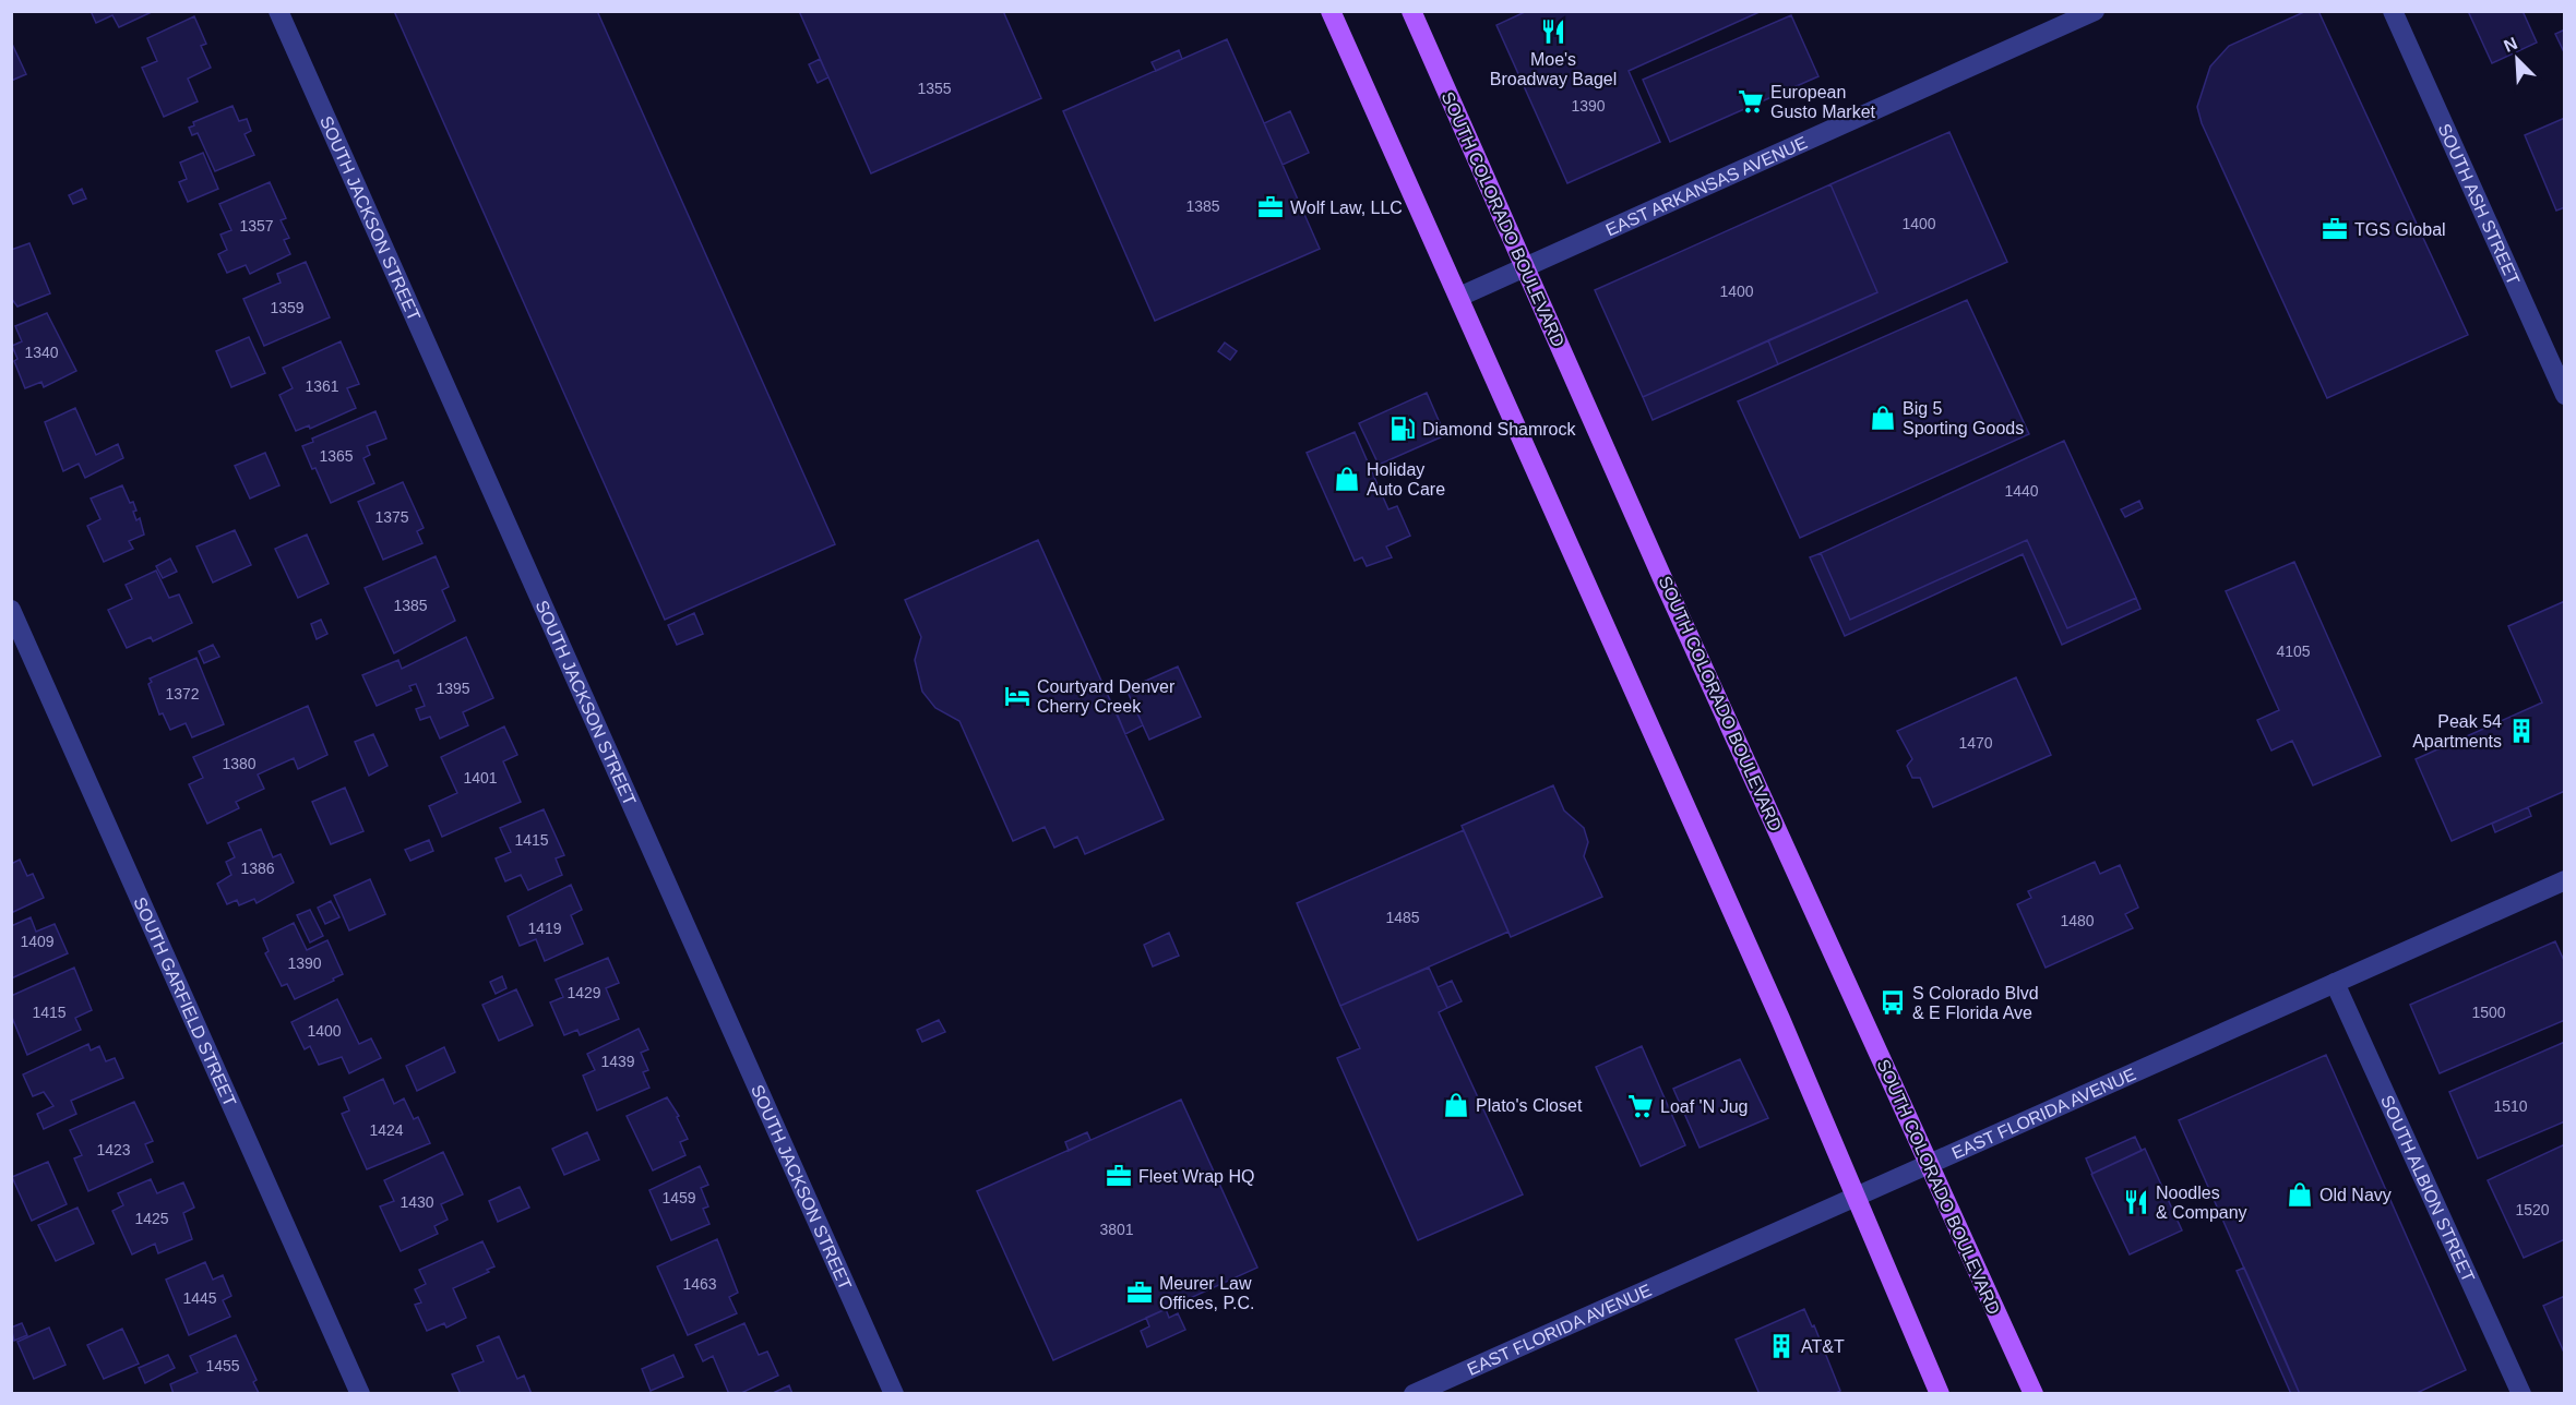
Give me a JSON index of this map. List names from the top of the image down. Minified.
{"streets":{"main road":["SOUTH COLORADO BOULEVARD"],"street":["EAST ARKANSAS AVENUE","SOUTH ASH STREET","SOUTH JACKSON STREET","SOUTH GARFIELD STREET","EAST FLORIDA AVENUE","SOUTH ALBION STREET"]},"crossings":[["EAST ARKANSAS AVENUE","SOUTH COLORADO BOULEVARD"],["SOUTH COLORADO BOULEVARD","EAST FLORIDA AVENUE"],["EAST FLORIDA AVENUE","SOUTH ALBION STREET"]],"places":{"restaurant":["Moe's Broadway Bagel","Noodles & Company"],"supermarket":["European Gusto Market","Loaf 'N Jug"],"office":["Wolf Law, LLC","TGS Global","Fleet Wrap HQ","Meurer Law Offices, P.C."],"shop":["Big 5 Sporting Goods","Holiday Auto Care","Plato's Closet","Old Navy"],"fuel station":["Diamond Shamrock"],"hotel":["Courtyard Denver Cherry Creek"],"building":["Peak 54 Apartments","AT&T"],"bus stop":["S Colorado Blvd & E Florida Ave"]},"house_numbers":["1355","1390","1385","1400","1357","1400","1359","1340","1361","1365","1440","1375","1385","4105","1395","1372","1470","1380","1401","1415","1386","1485","1480","1419","1409","1390","1429","1415","1500","1400","1439","1510","1424","1423","1459","1430","1520","1425","3801","1463","1445","1455"],"north":"top left"}
